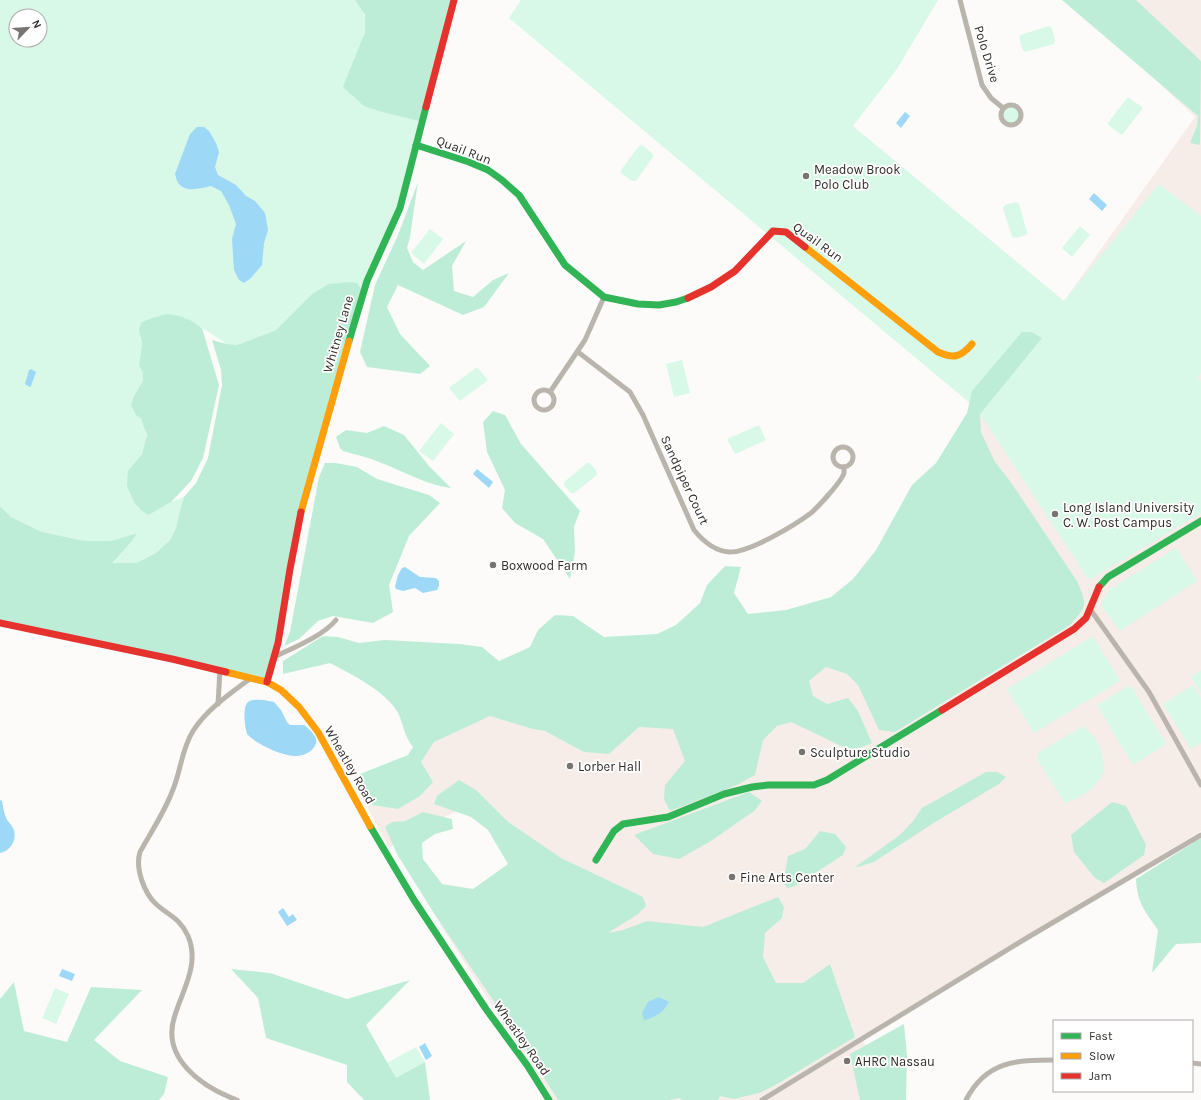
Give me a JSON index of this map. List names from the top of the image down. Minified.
{"streets":{"street":["Polo Drive","Quail Run","Whitney Lane","Sandpiper Court","Wheatley Road"]},"crossings":[["Quail Run","Whitney Lane"],["Whitney Lane","Wheatley Road"]],"places":["Meadow Brook Polo Club","Long Island University C. W. Post Campus","Boxwood Farm","Sculpture Studio","Lorber Hall","Fine Arts Center","AHRC Nassau"],"legend":["Fast","Slow","Jam"],"north":"top right"}
